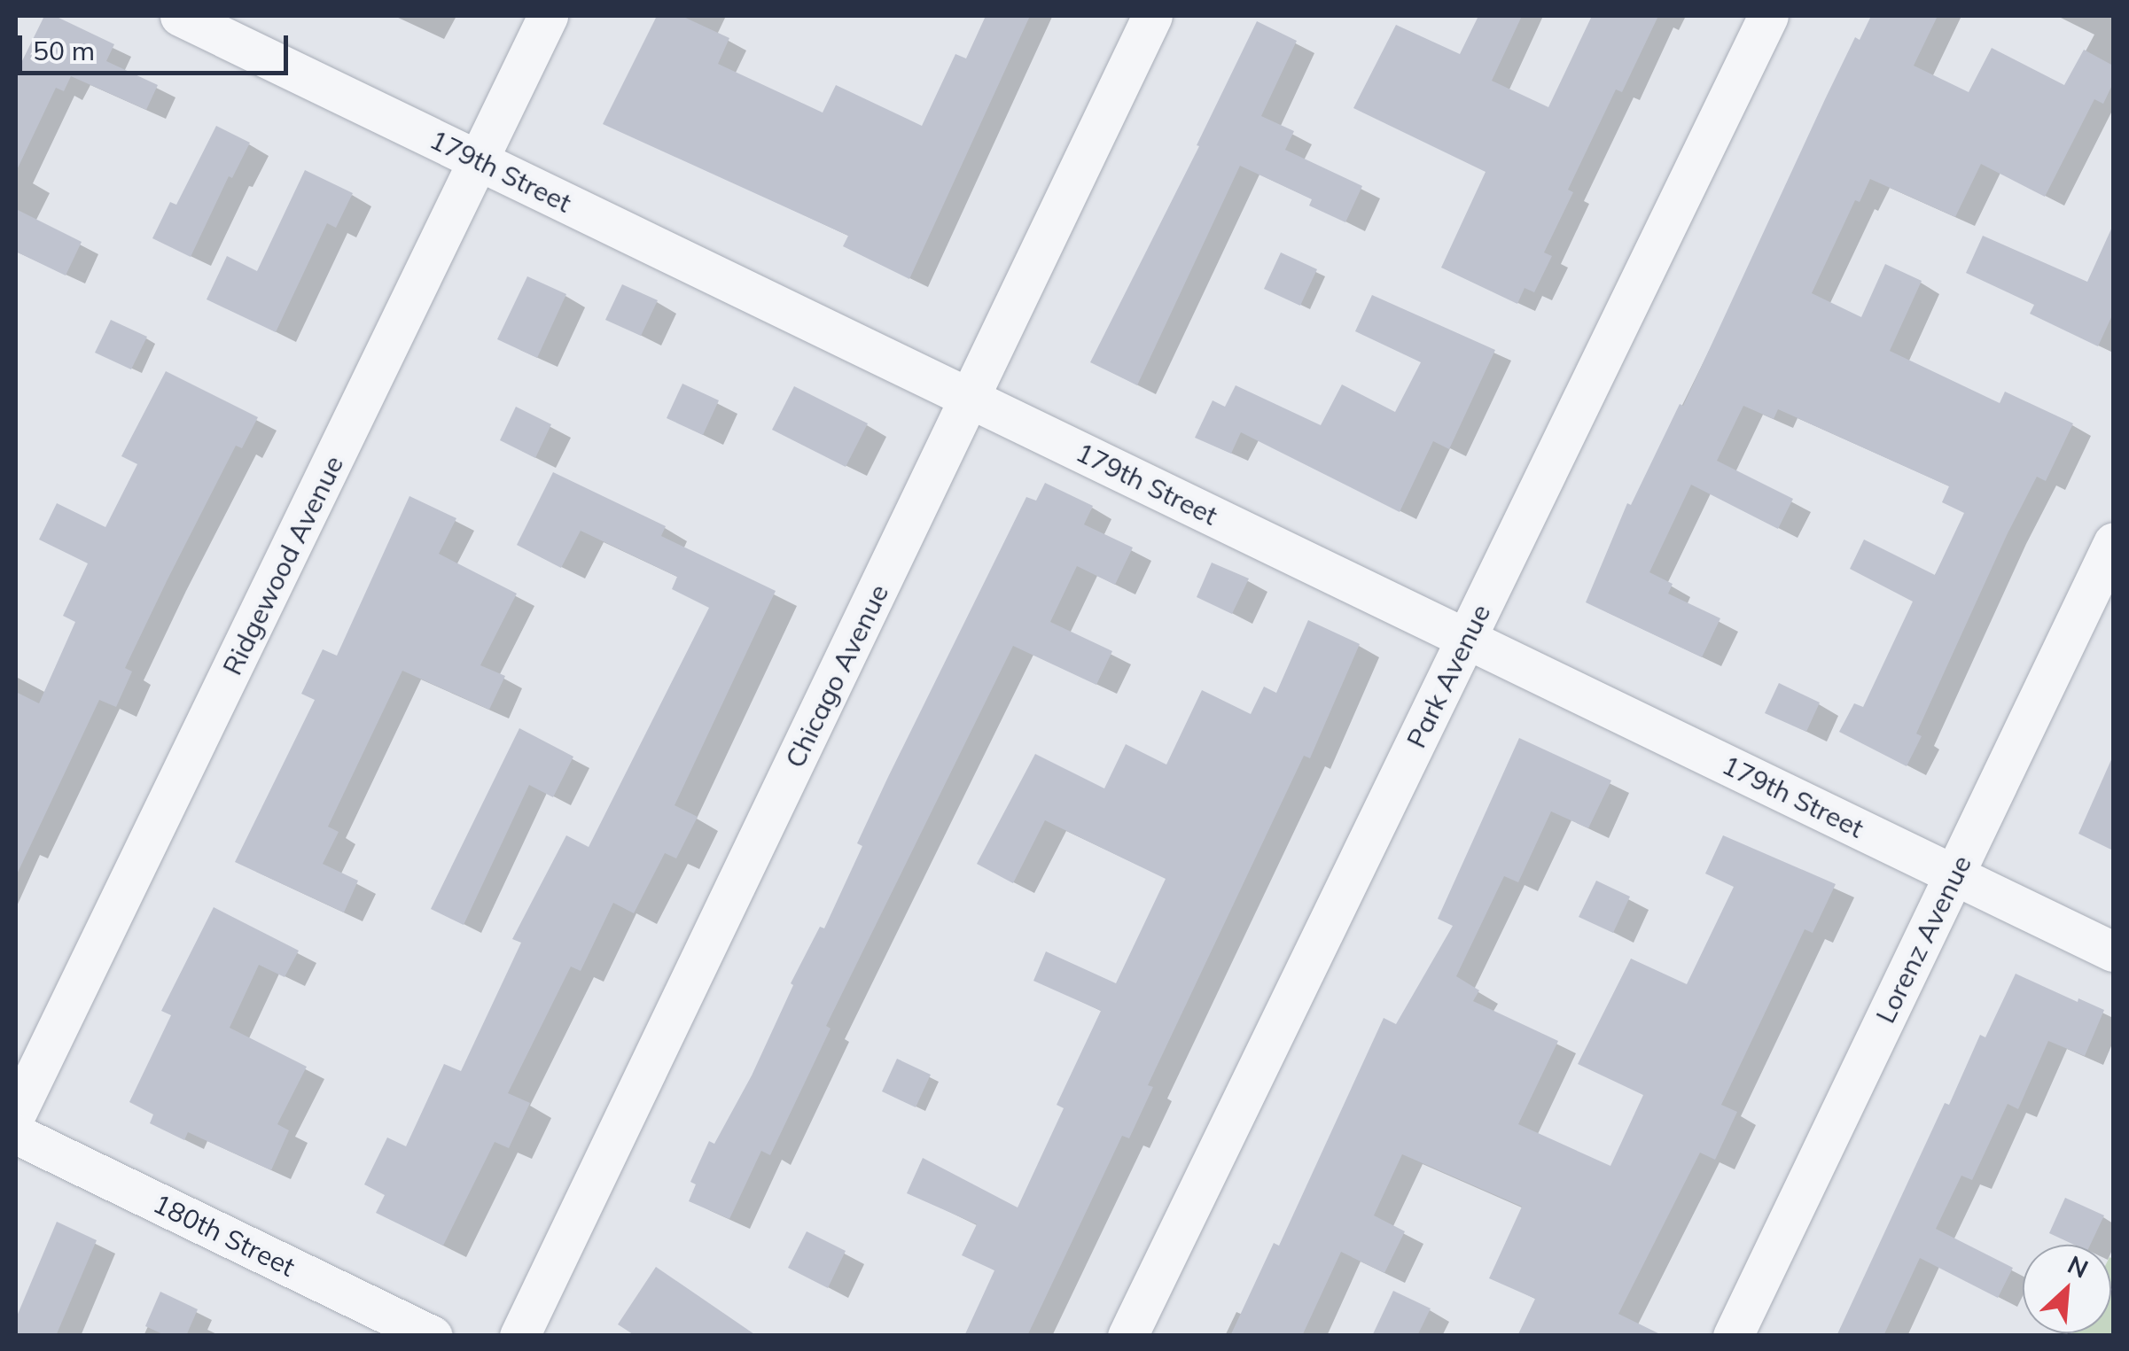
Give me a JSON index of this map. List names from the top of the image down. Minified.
{"streets":{"street":["179th Street","Ridgewood Avenue","Chicago Avenue","Park Avenue","Lorenz Avenue","180th Street"]},"crossings":[["179th Street","Ridgewood Avenue"],["179th Street","Chicago Avenue"],["179th Street","Park Avenue"],["179th Street","Lorenz Avenue"]],"scale_bar":"50 m","north":"top right"}
